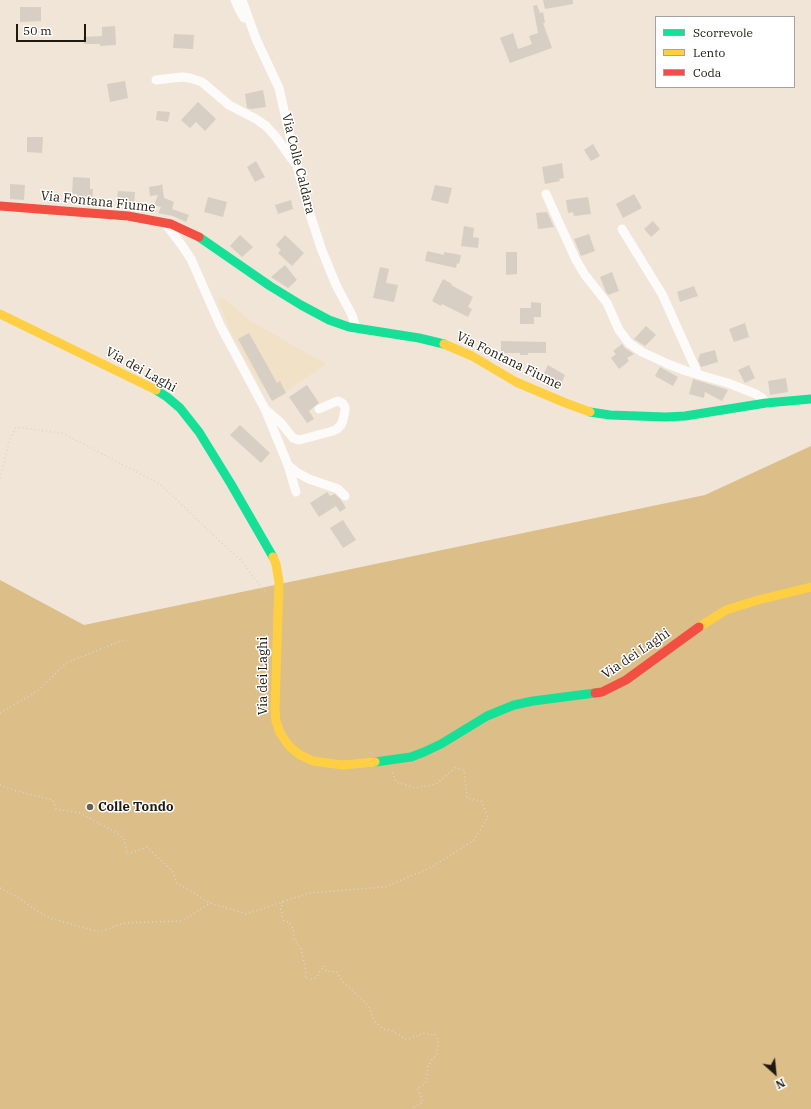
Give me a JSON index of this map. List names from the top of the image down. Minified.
{"streets":{"main road":["Via Fontana Fiume","Via dei Laghi"],"street":["Via Colle Caldara"]},"crossings":[["Via Colle Caldara","Via Fontana Fiume"]],"places":["Colle Tondo"],"legend":["Scorrevole","Lento","Coda"],"scale_bar":"50 m","north":"bottom right"}
